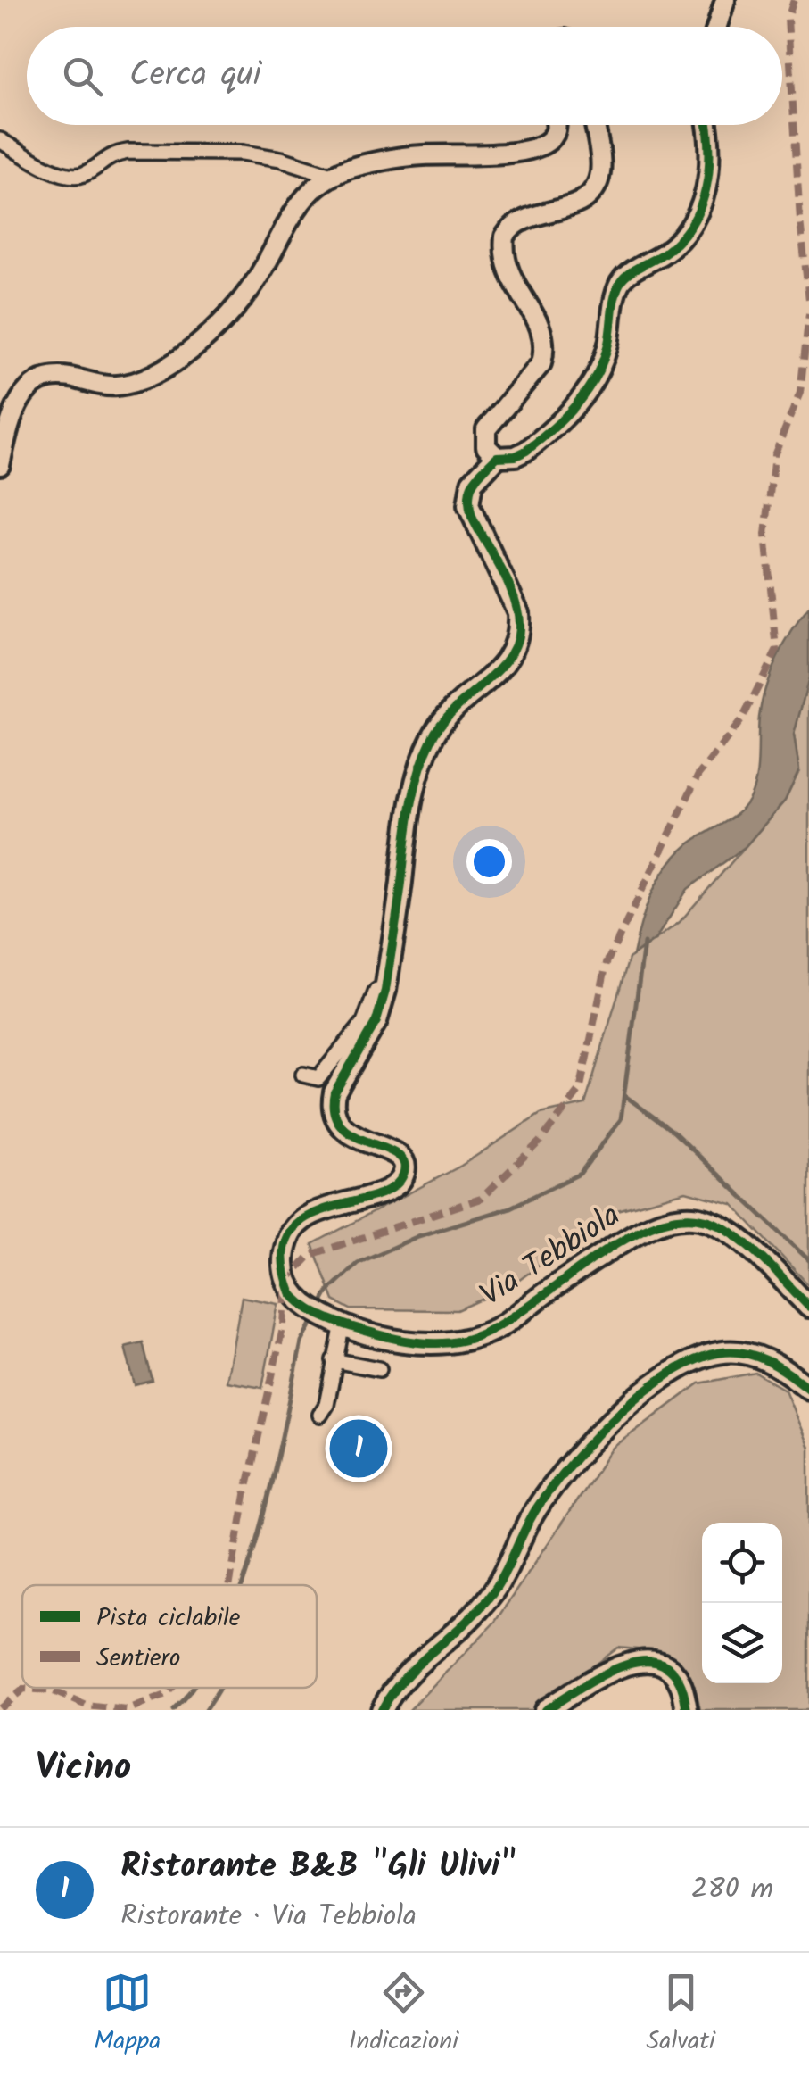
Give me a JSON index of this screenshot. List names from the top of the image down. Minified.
{"streets":{"main road":["Via Tebbiola"]},"legend":["Pista ciclabile","Sentiero"],"page":{"search":"Cerca qui","pins":"1","heading":"Vicino","list":[{"mark":"1","name":"Ristorante B&B \"Gli Ulivi\"","note":"Ristorante · Via Tebbiola","value":"280 m"}],"nav":["Mappa","Indicazioni","Salvati"]}}
